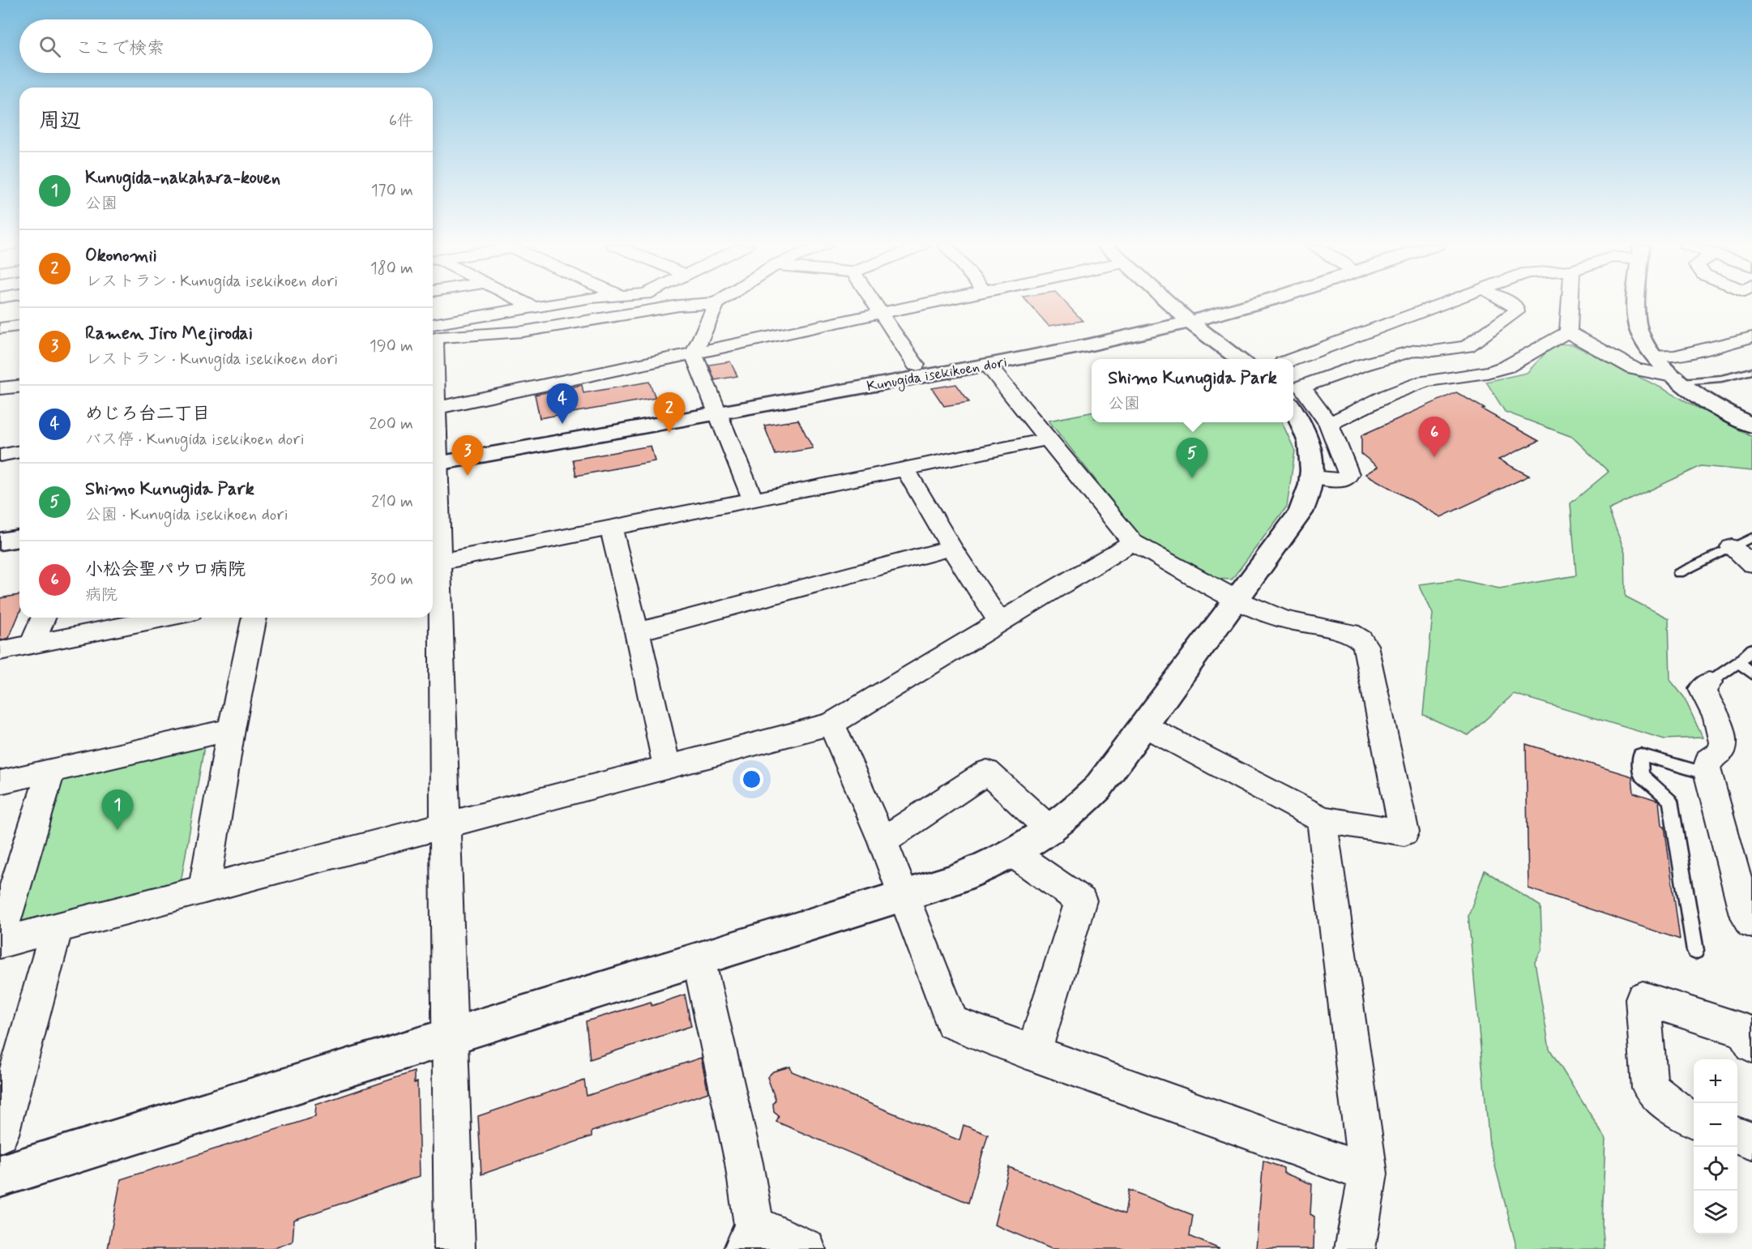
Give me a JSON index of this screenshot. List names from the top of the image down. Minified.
{"streets":{"street":["Kunugida isekikoen dori"]},"page":{"search":"ここで検索","heading":["周辺","6件"],"list":[{"mark":"1","name":"Kunugida-nakahara-kouen","note":"公園","value":"170 m"},{"mark":"2","name":"Okonomii","note":"レストラン · Kunugida isekikoen dori","value":"180 m"},{"mark":"3","name":"Ramen Jiro Mejirodai","note":"レストラン · Kunugida isekikoen dori","value":"190 m"},{"mark":"4","name":"めじろ台二丁目","note":"バス停 · Kunugida isekikoen dori","value":"200 m"},{"mark":"5","name":"Shimo Kunugida Park","note":"公園 · Kunugida isekikoen dori","value":"210 m"},{"mark":"6","name":"小松会聖パウロ病院","note":"病院","value":"300 m"}],"popup":["Shimo Kunugida Park","公園"],"pins":["4","2","6","3","5","1"],"map_buttons":["+","−"]}}
